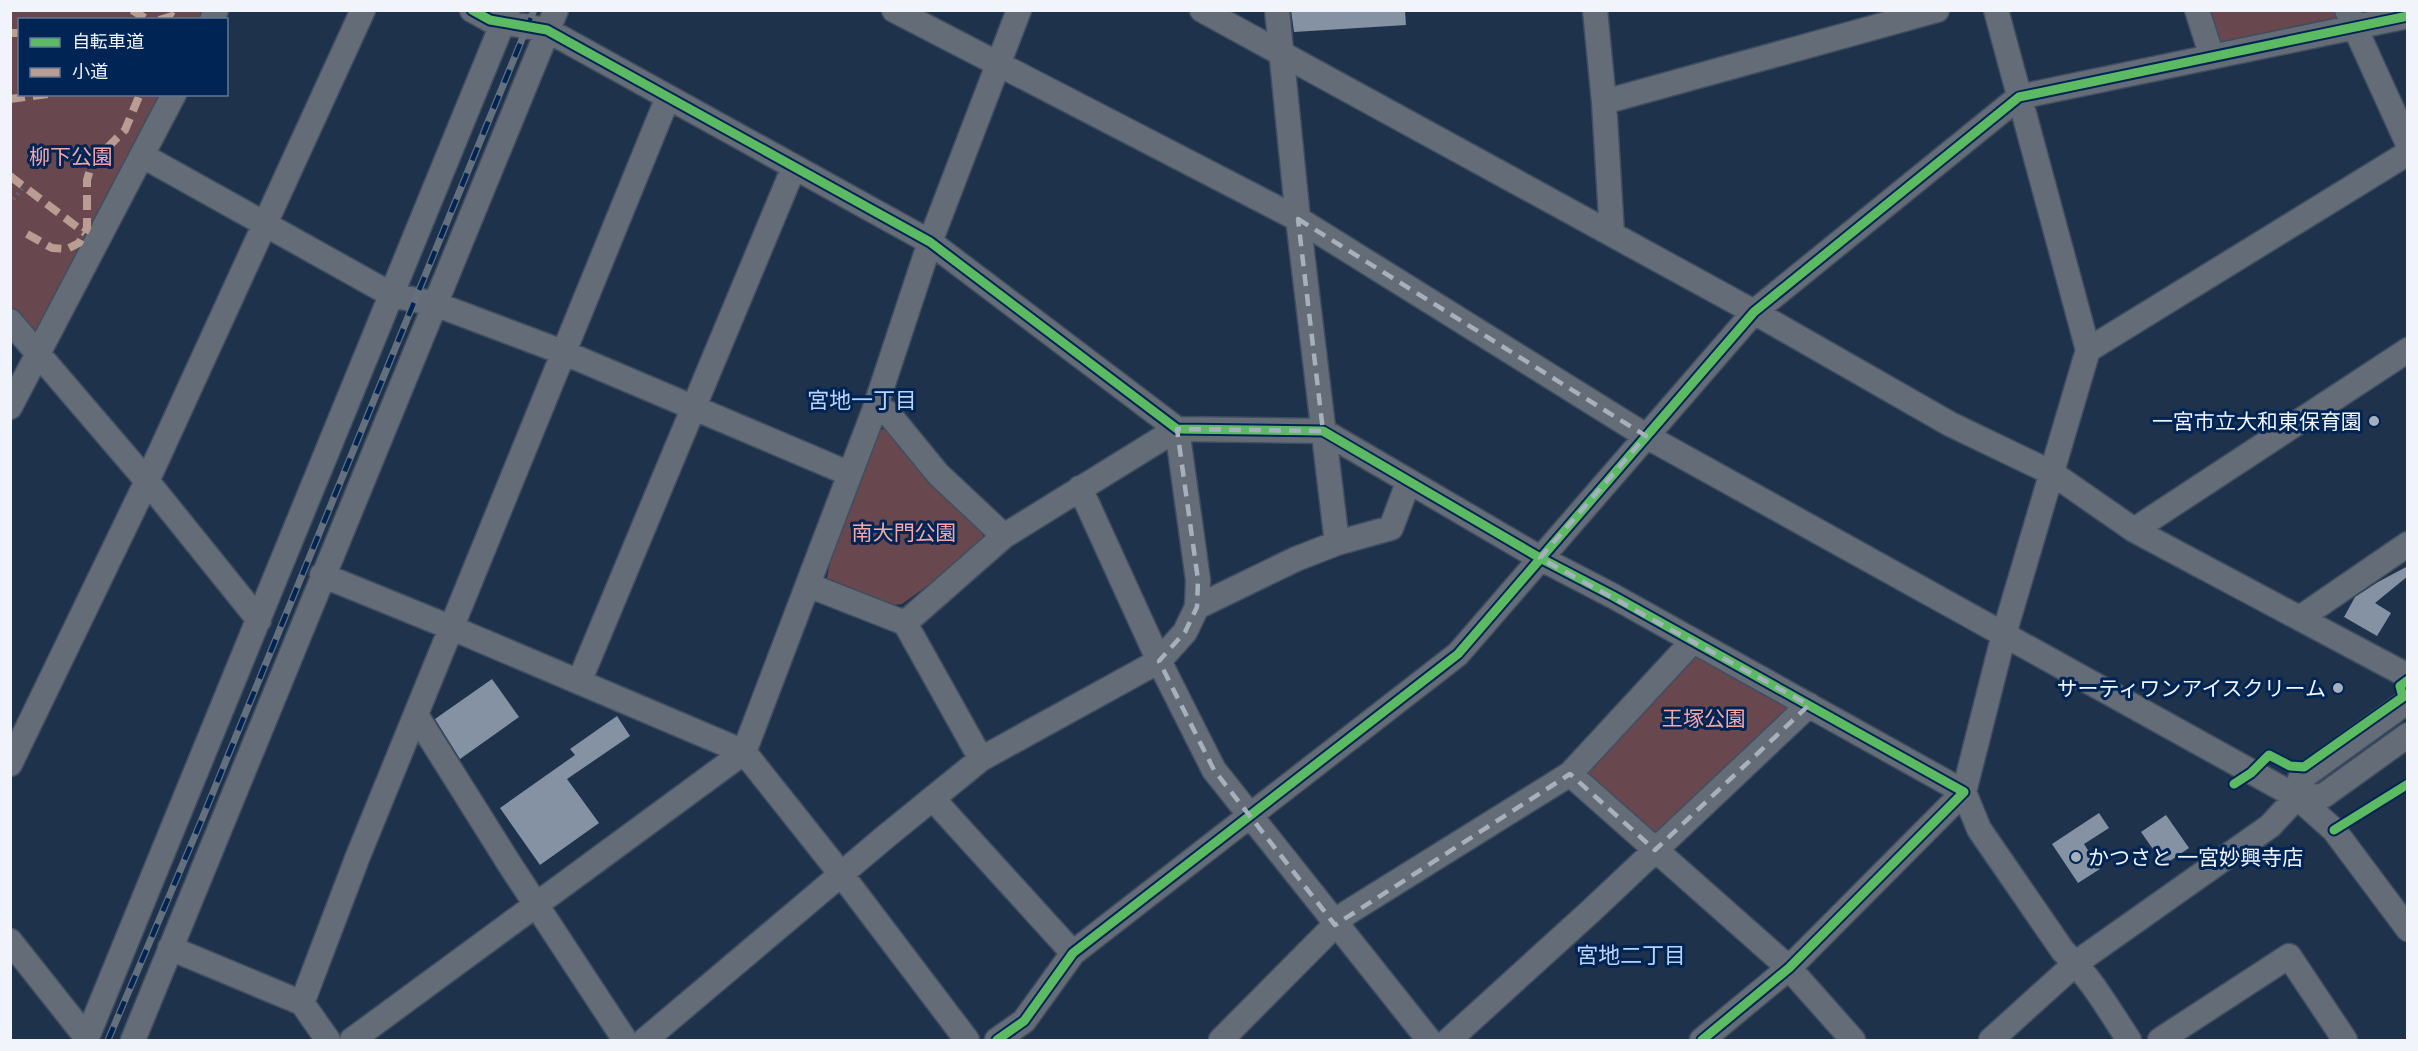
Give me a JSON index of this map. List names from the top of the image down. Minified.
{"districts":["宮地一丁目","宮地二丁目"],"parks":["柳下公園","南大門公園","王塚公園"],"places":["一宮市立大和東保育園","サーティワンアイスクリーム","かつさと 一宮妙興寺店"],"legend":["自転車道","小道"]}
